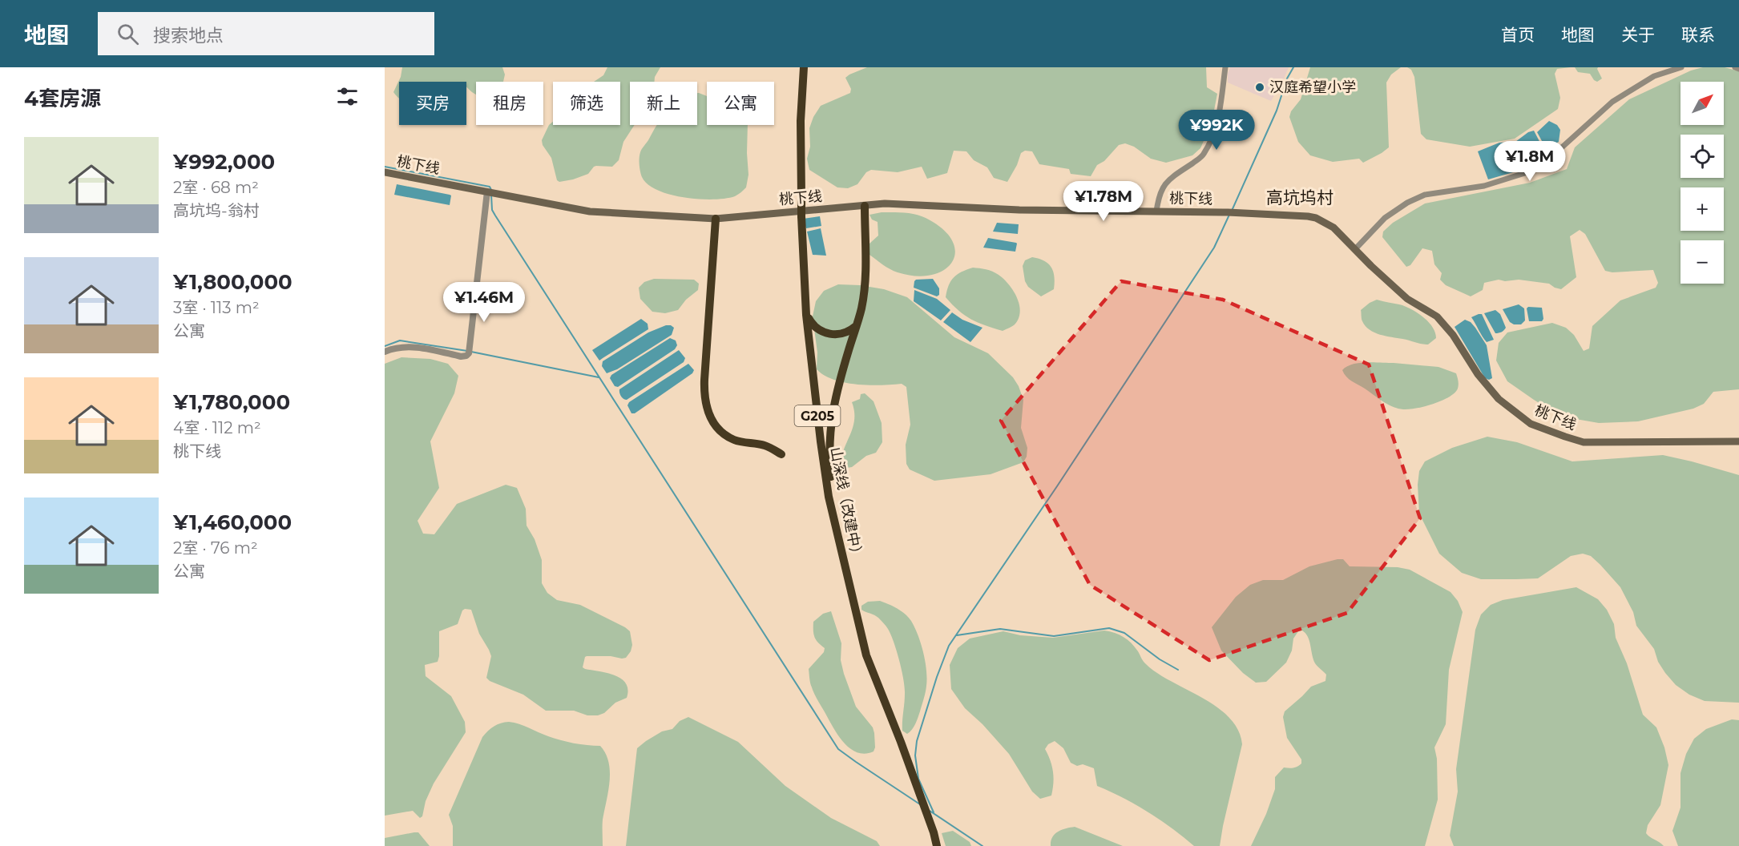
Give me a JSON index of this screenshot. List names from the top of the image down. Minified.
{"streets":{"highway":["G205","山深线（改建中）"],"main road":["桃下线"]},"districts":["高坑坞村"],"places":["汉庭希望小学"],"north":"top right","page":{"header":"地图","search":"搜索地点","nav":["首页","地图","关于","联系"],"heading":"4套房源","map_buttons":["+","−"],"chip":["买房","租房","筛选","新上","公寓"],"price":["¥992K","¥1.8M","¥1.78M","¥1.46M"],"list":[{"name":"¥992,000","note":"2室 · 68 m² · 高坑坞-翁村"},{"name":"¥1,800,000","note":"3室 · 113 m² · 公寓"},{"name":"¥1,780,000","note":"4室 · 112 m² · 桃下线"},{"name":"¥1,460,000","note":"2室 · 76 m² · 公寓"}]}}
